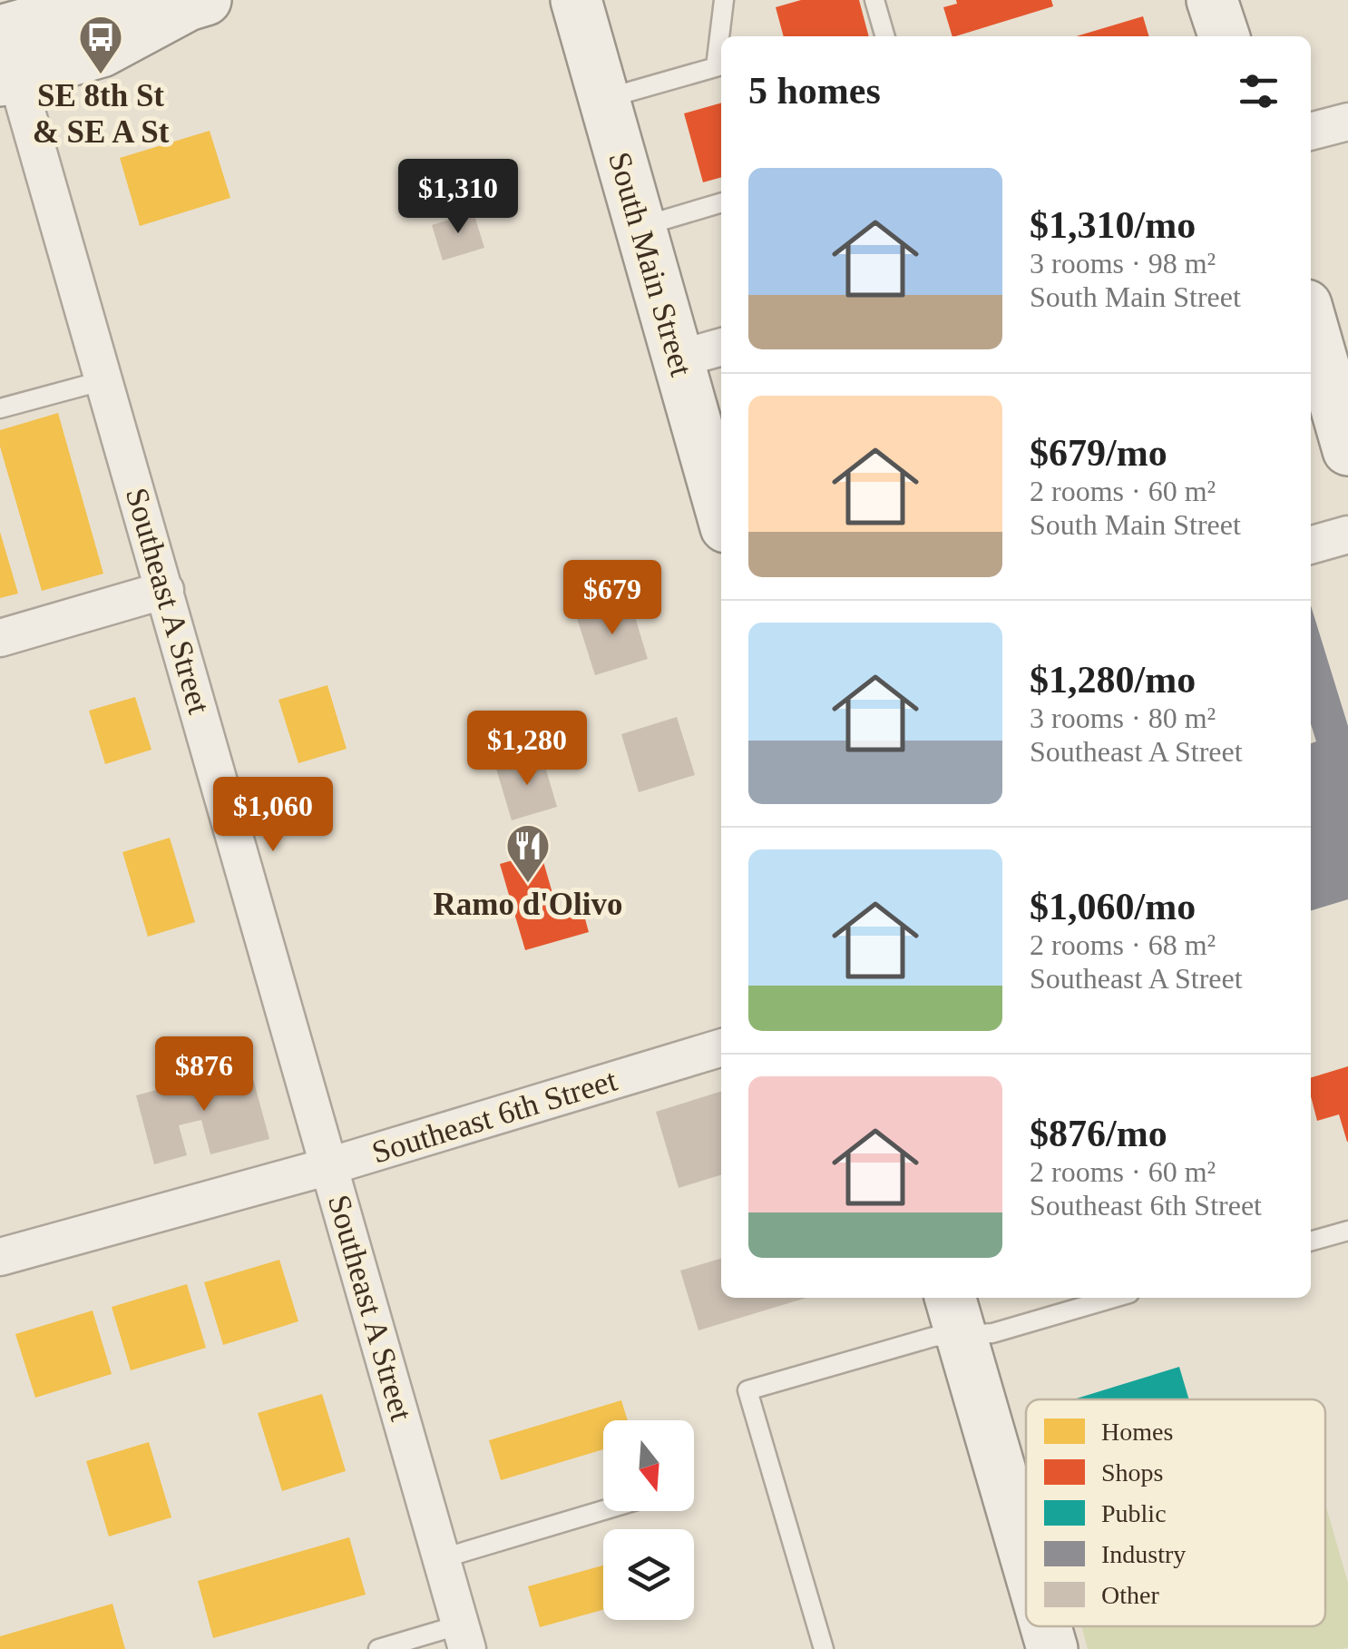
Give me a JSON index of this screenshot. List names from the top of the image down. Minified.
{"streets":{"street":["South Main Street","Southeast A Street","Southeast 6th Street"]},"crossings":[["Southeast A Street","Southeast 6th Street"]],"places":{"bus stop":["SE 8th St & SE A St"],"restaurant":["Ramo d'Olivo"]},"legend":["Homes","Shops","Public","Industry","Other"],"north":"bottom","page":{"heading":"5 homes","list":[{"name":"$1,310/mo","note":"3 rooms · 98 m² · South Main Street"},{"name":"$679/mo","note":"2 rooms · 60 m² · South Main Street"},{"name":"$1,280/mo","note":"3 rooms · 80 m² · Southeast A Street"},{"name":"$1,060/mo","note":"2 rooms · 68 m² · Southeast A Street"},{"name":"$876/mo","note":"2 rooms · 60 m² · Southeast 6th Street"}],"price":["$1,310","$679","$1,280","$1,060","$876"]}}
